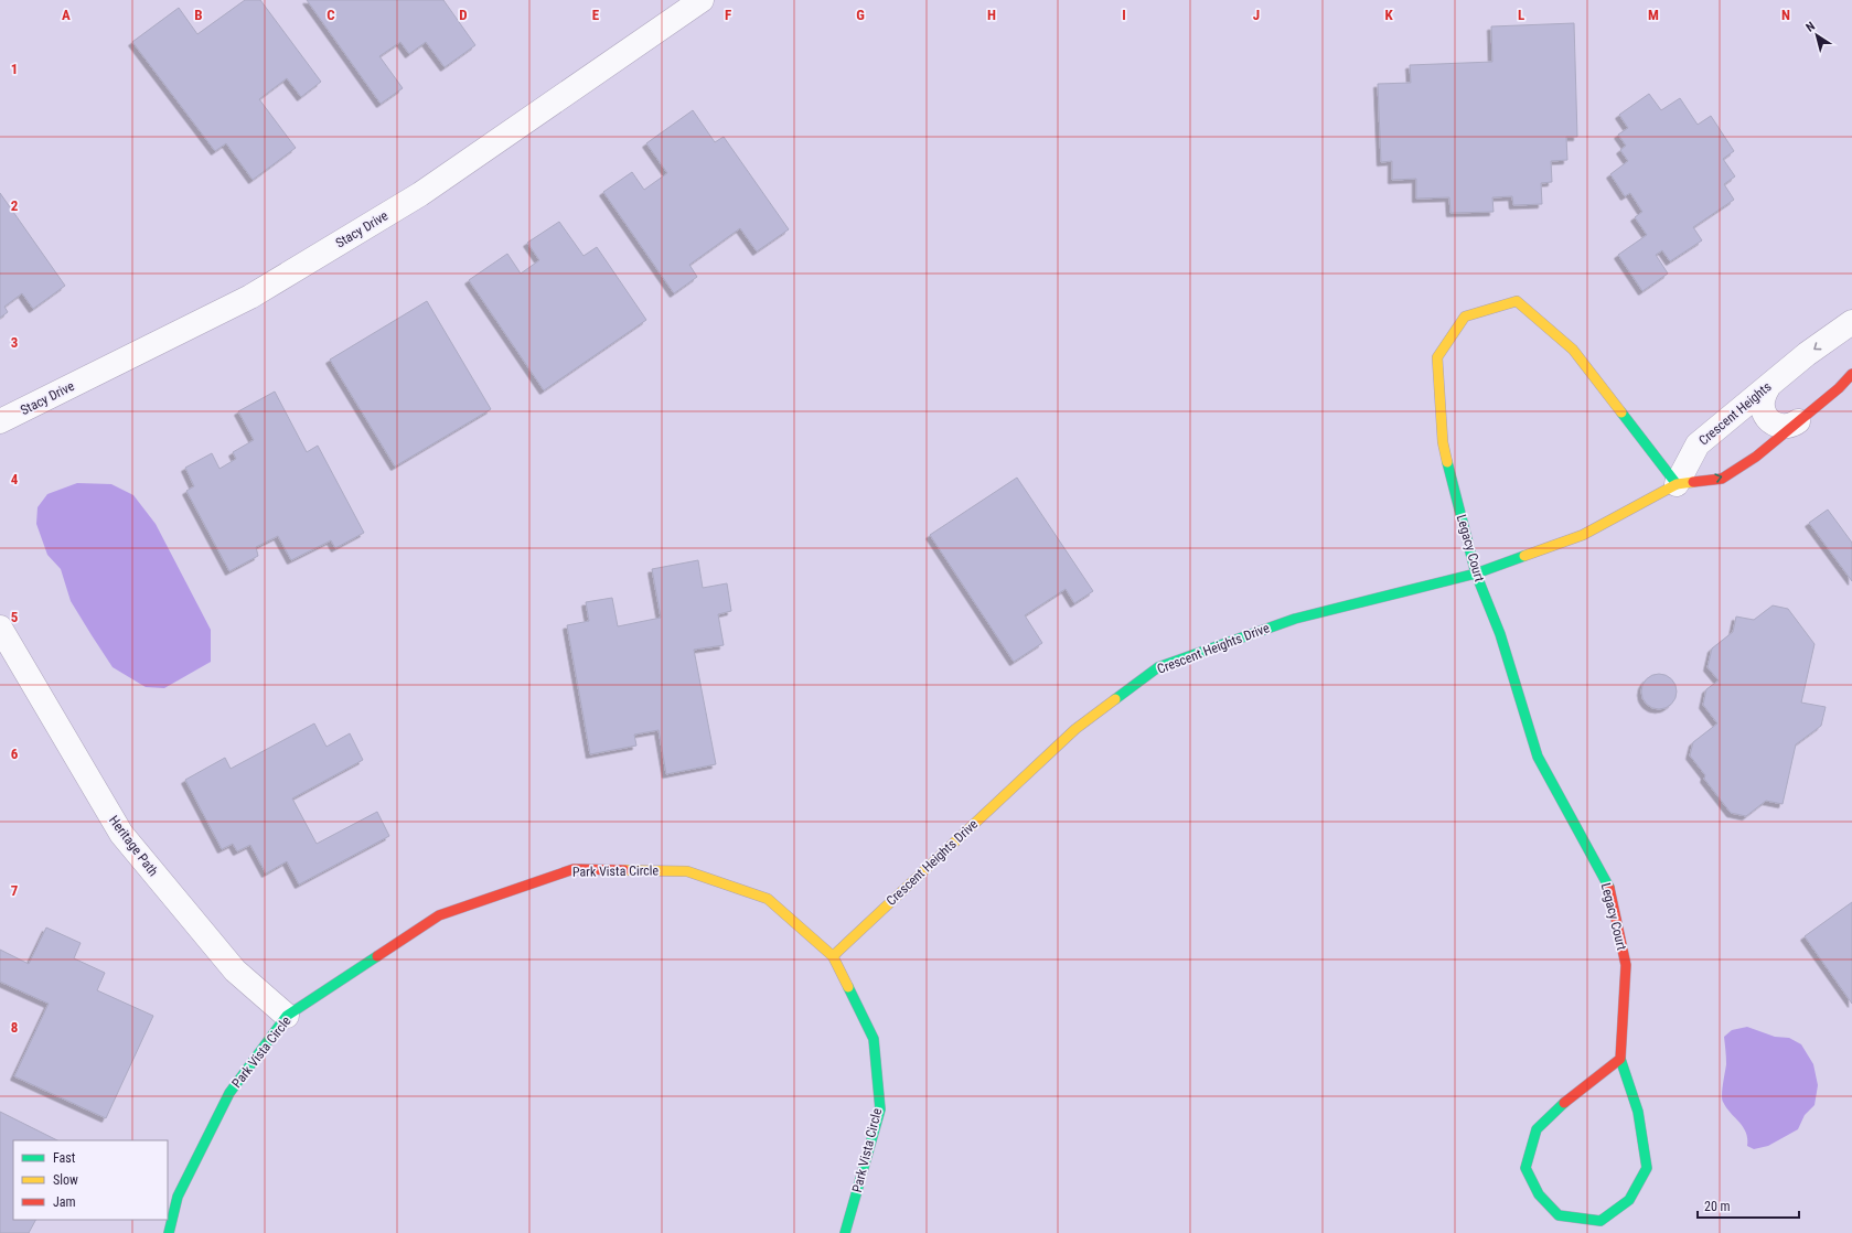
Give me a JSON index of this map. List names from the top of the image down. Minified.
{"streets":{"street":["Stacy Drive","Crescent Heights","Legacy Court","Crescent Heights Drive","Heritage Path","Park Vista Circle"]},"crossings":[["Crescent Heights","Legacy Court"],["Crescent Heights","Crescent Heights Drive"],["Legacy Court","Crescent Heights Drive"],["Crescent Heights Drive","Park Vista Circle"],["Heritage Path","Park Vista Circle"]],"legend":["Fast","Slow","Jam"],"scale_bar":"20 m","north":"top left","grid":{"columns":["A","B","C","D","E","F","G","H","I","J","K","L","M","N"],"rows":["1","2","3","4","5","6","7","8"]}}
